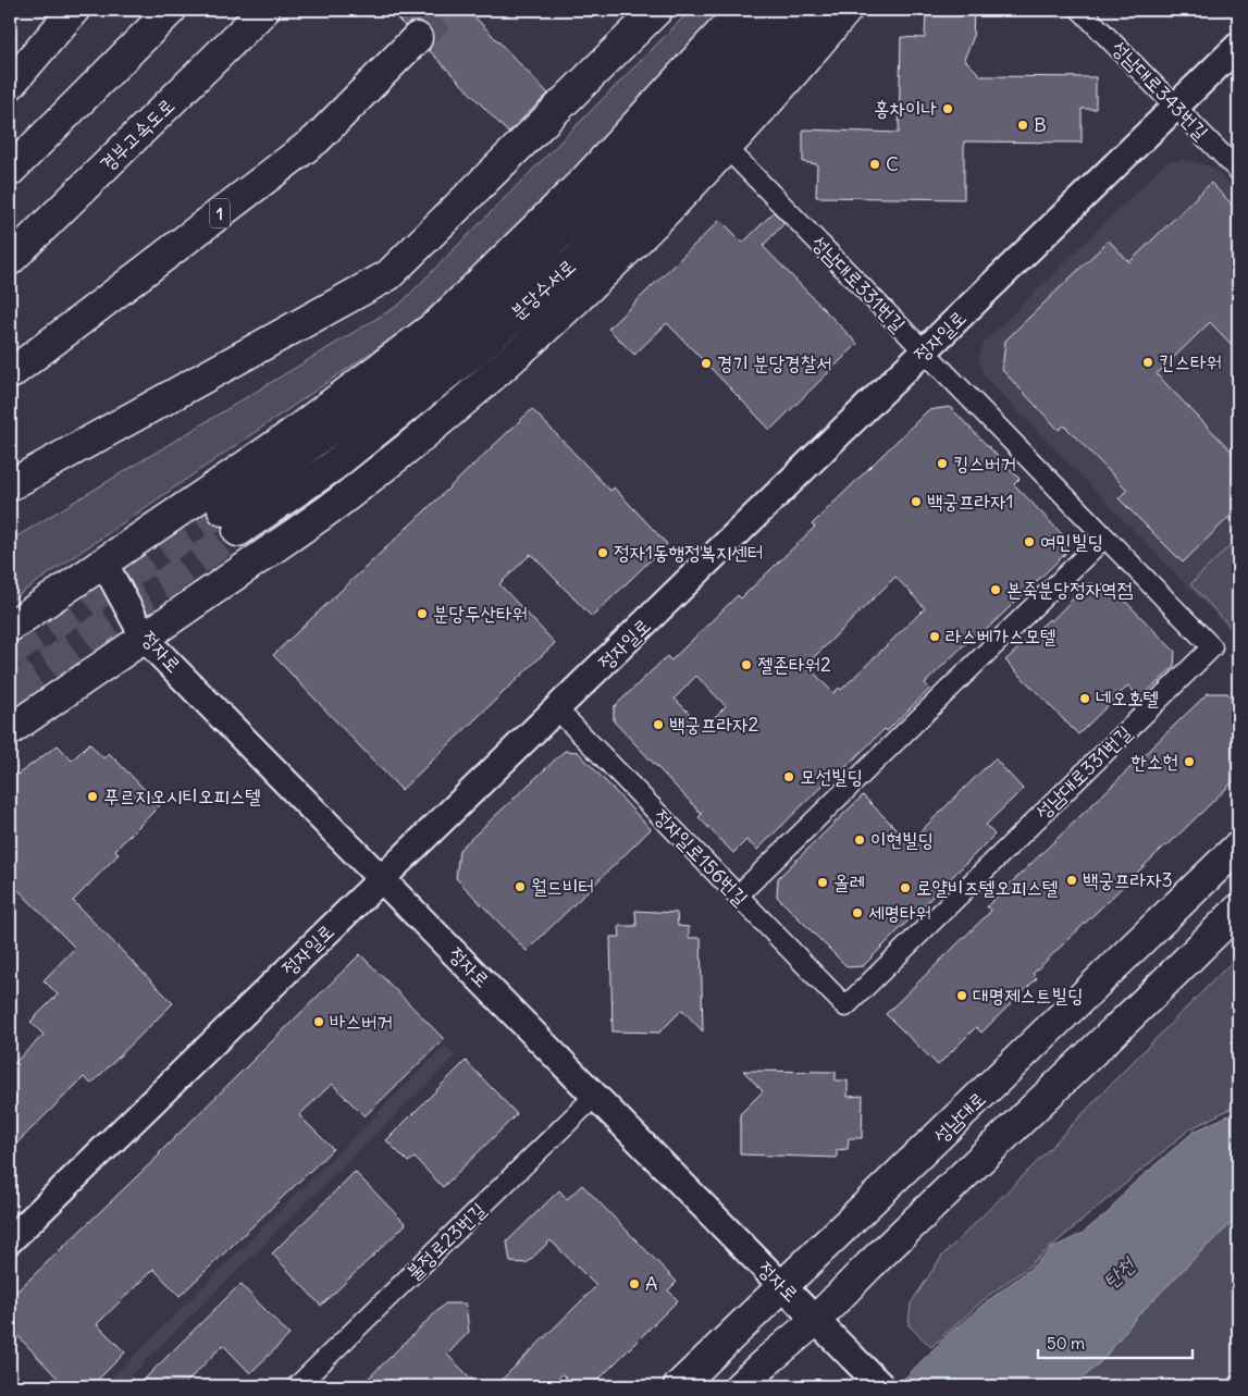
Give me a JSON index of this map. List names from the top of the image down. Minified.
{"streets":{"main road":["경부고속도로","1","분당수서로","성남대로"],"street":["성남대로343번길","성남대로331번길","정자일로","정자로","정자일로156번길","불정로23번길"]},"crossings":[["성남대로343번길","정자일로"],["성남대로331번길","정자일로"],["성남대로331번길","정자일로156번길"],["정자일로","정자로"],["정자일로","정자일로156번길"],["정자로","성남대로"],["정자로","불정로23번길"]],"water":["탄천"],"places":["홍차이나","B","C","킨스타워","경기 분당경찰서","킹스버거","백궁프라자1","여민빌딩","정자1동행정복지센터","본죽분당정자역점","분당두산타워","라스베가스모텔","젤존타워2","네오호텔","백궁프라자2","한소헌","모선빌딩","푸르지오시티오피스텔","이현빌딩","백궁프라자3","올레","월드비터","로얄비즈텔오피스텔","세명타워","대명제스트빌딩","바스버거","A"],"scale_bar":"50 m"}
